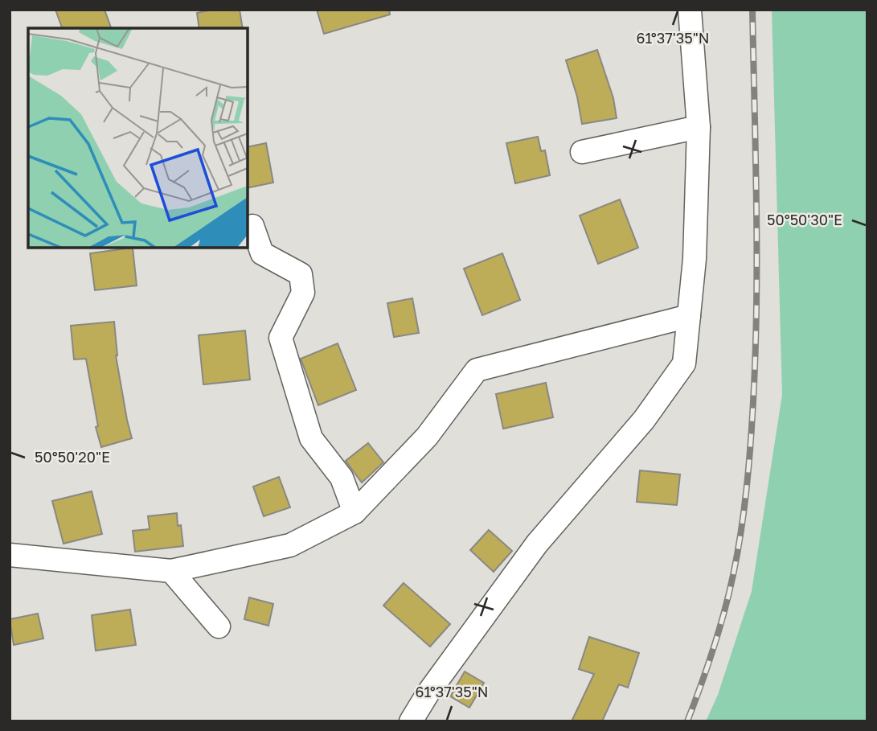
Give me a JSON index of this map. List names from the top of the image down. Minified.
{"coordinates":["61°37'35\"N","50°50'30\"E","50°50'20\"E"]}
